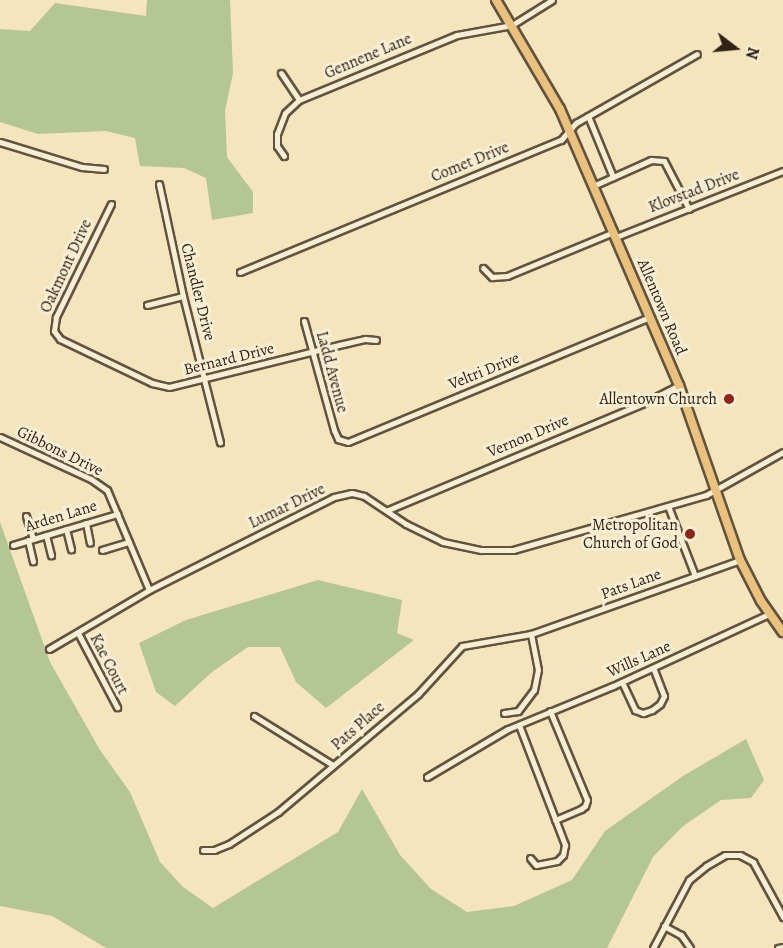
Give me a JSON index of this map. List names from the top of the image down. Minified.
{"streets":{"main road":["Allentown Road"],"street":["Gennene Lane","Comet Drive","Klovstad Drive","Oakmont Drive","Chandler Drive","Bernard Drive","Veltri Drive","Ladd Avenue","Vernon Drive","Gibbons Drive","Lumar Drive","Arden Lane","Pats Lane","Wills Lane","Kae Court","Pats Place"]},"crossings":[["Gennene Lane","Allentown Road"],["Comet Drive","Allentown Road"],["Klovstad Drive","Allentown Road"],["Oakmont Drive","Bernard Drive"],["Chandler Drive","Bernard Drive"],["Allentown Road","Veltri Drive"],["Allentown Road","Vernon Drive"],["Allentown Road","Lumar Drive"],["Allentown Road","Pats Lane"],["Allentown Road","Wills Lane"],["Bernard Drive","Ladd Avenue"],["Veltri Drive","Ladd Avenue"],["Vernon Drive","Lumar Drive"],["Gibbons Drive","Lumar Drive"],["Gibbons Drive","Arden Lane"],["Lumar Drive","Kae Court"],["Pats Lane","Pats Place"]],"places":["Allentown Church","Metropolitan Church of God"],"north":"right"}
